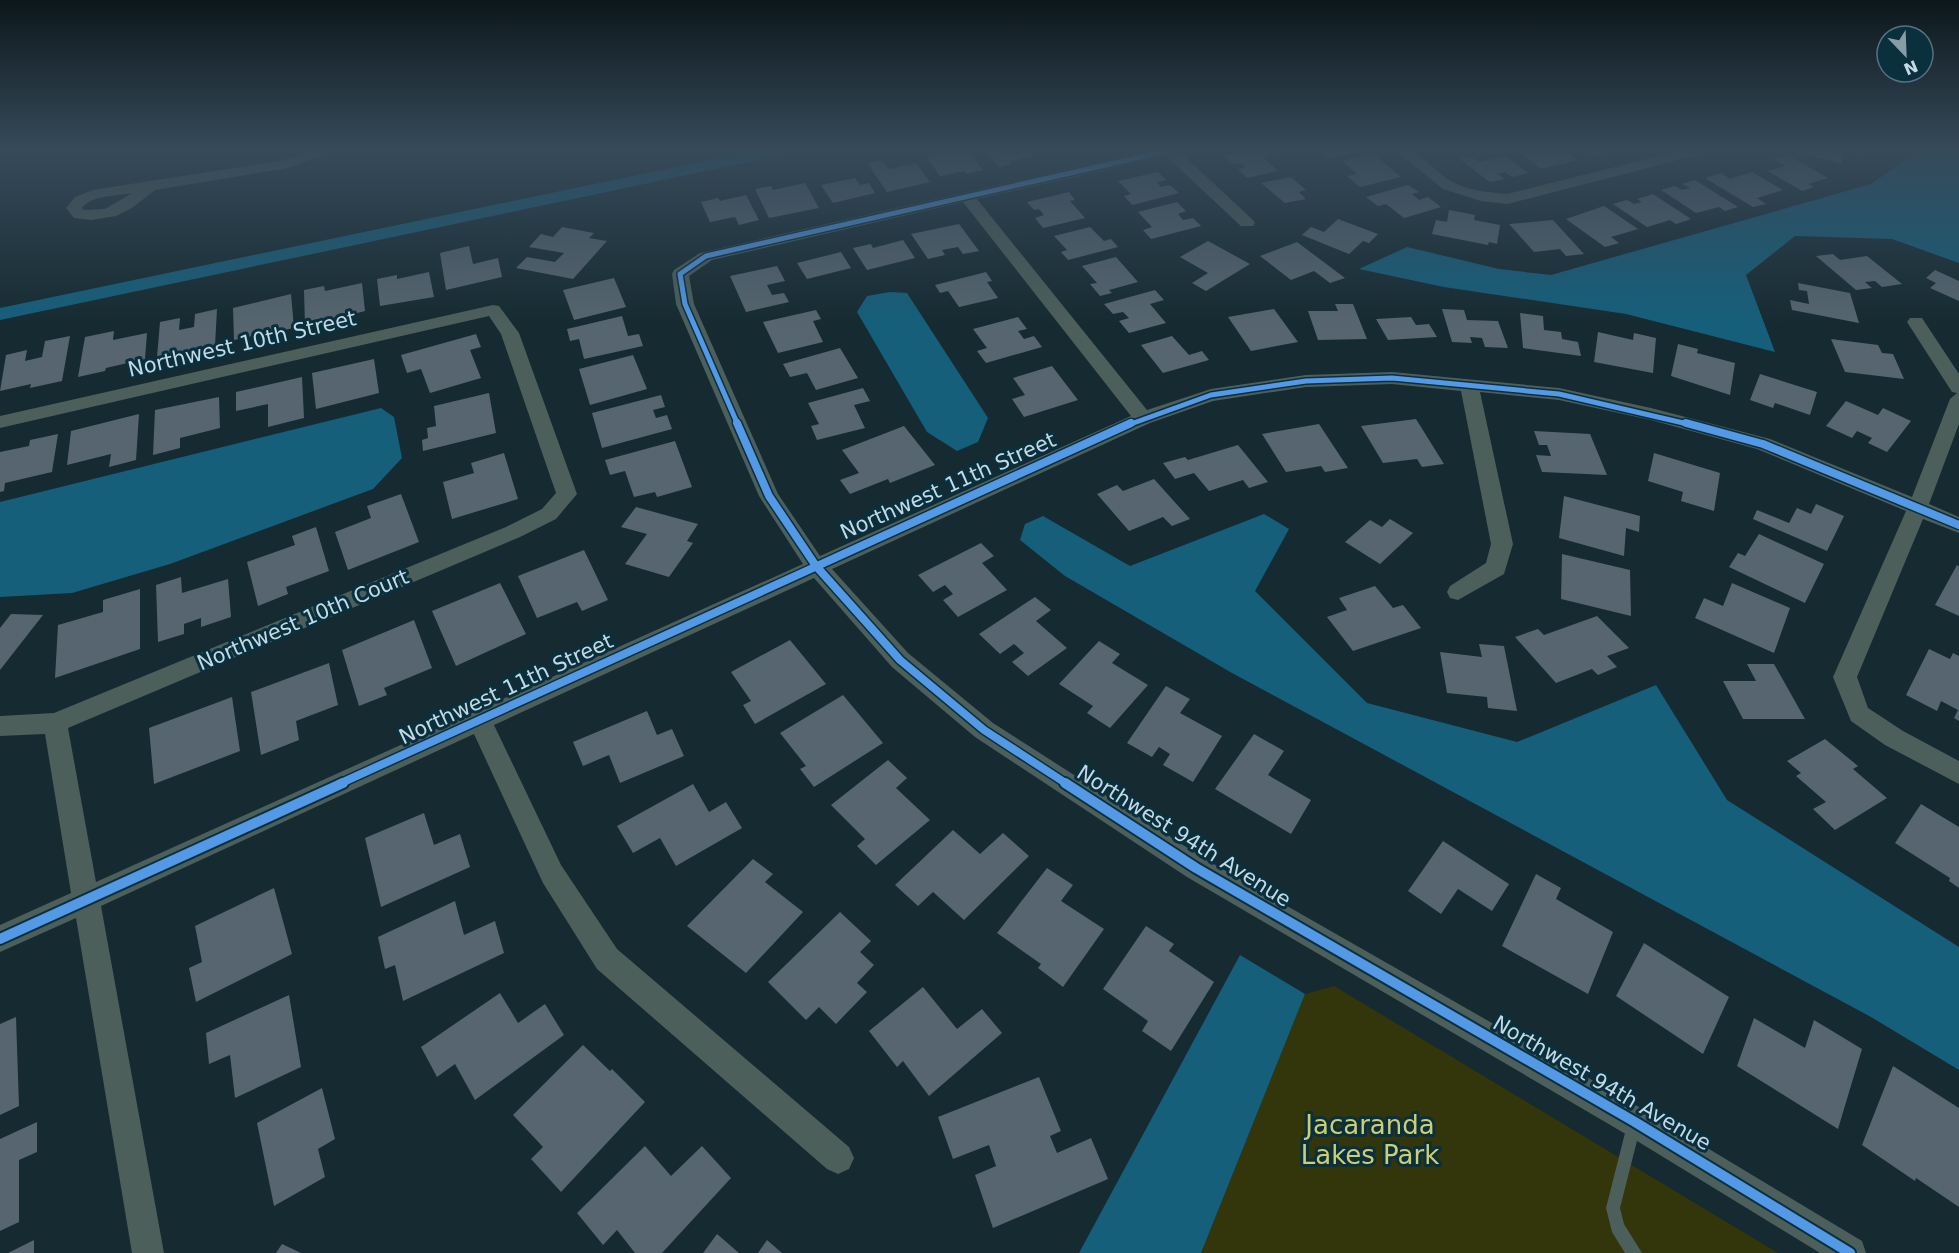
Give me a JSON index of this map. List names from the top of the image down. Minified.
{"streets":{"street":["Northwest 10th Street","Northwest 11th Street","Northwest 10th Court","Northwest 94th Avenue"]},"crossings":[["Northwest 10th Street","Northwest 10th Court"],["Northwest 11th Street","Northwest 94th Avenue"]],"parks":["Jacaranda Lakes Park"],"north":"bottom right"}
